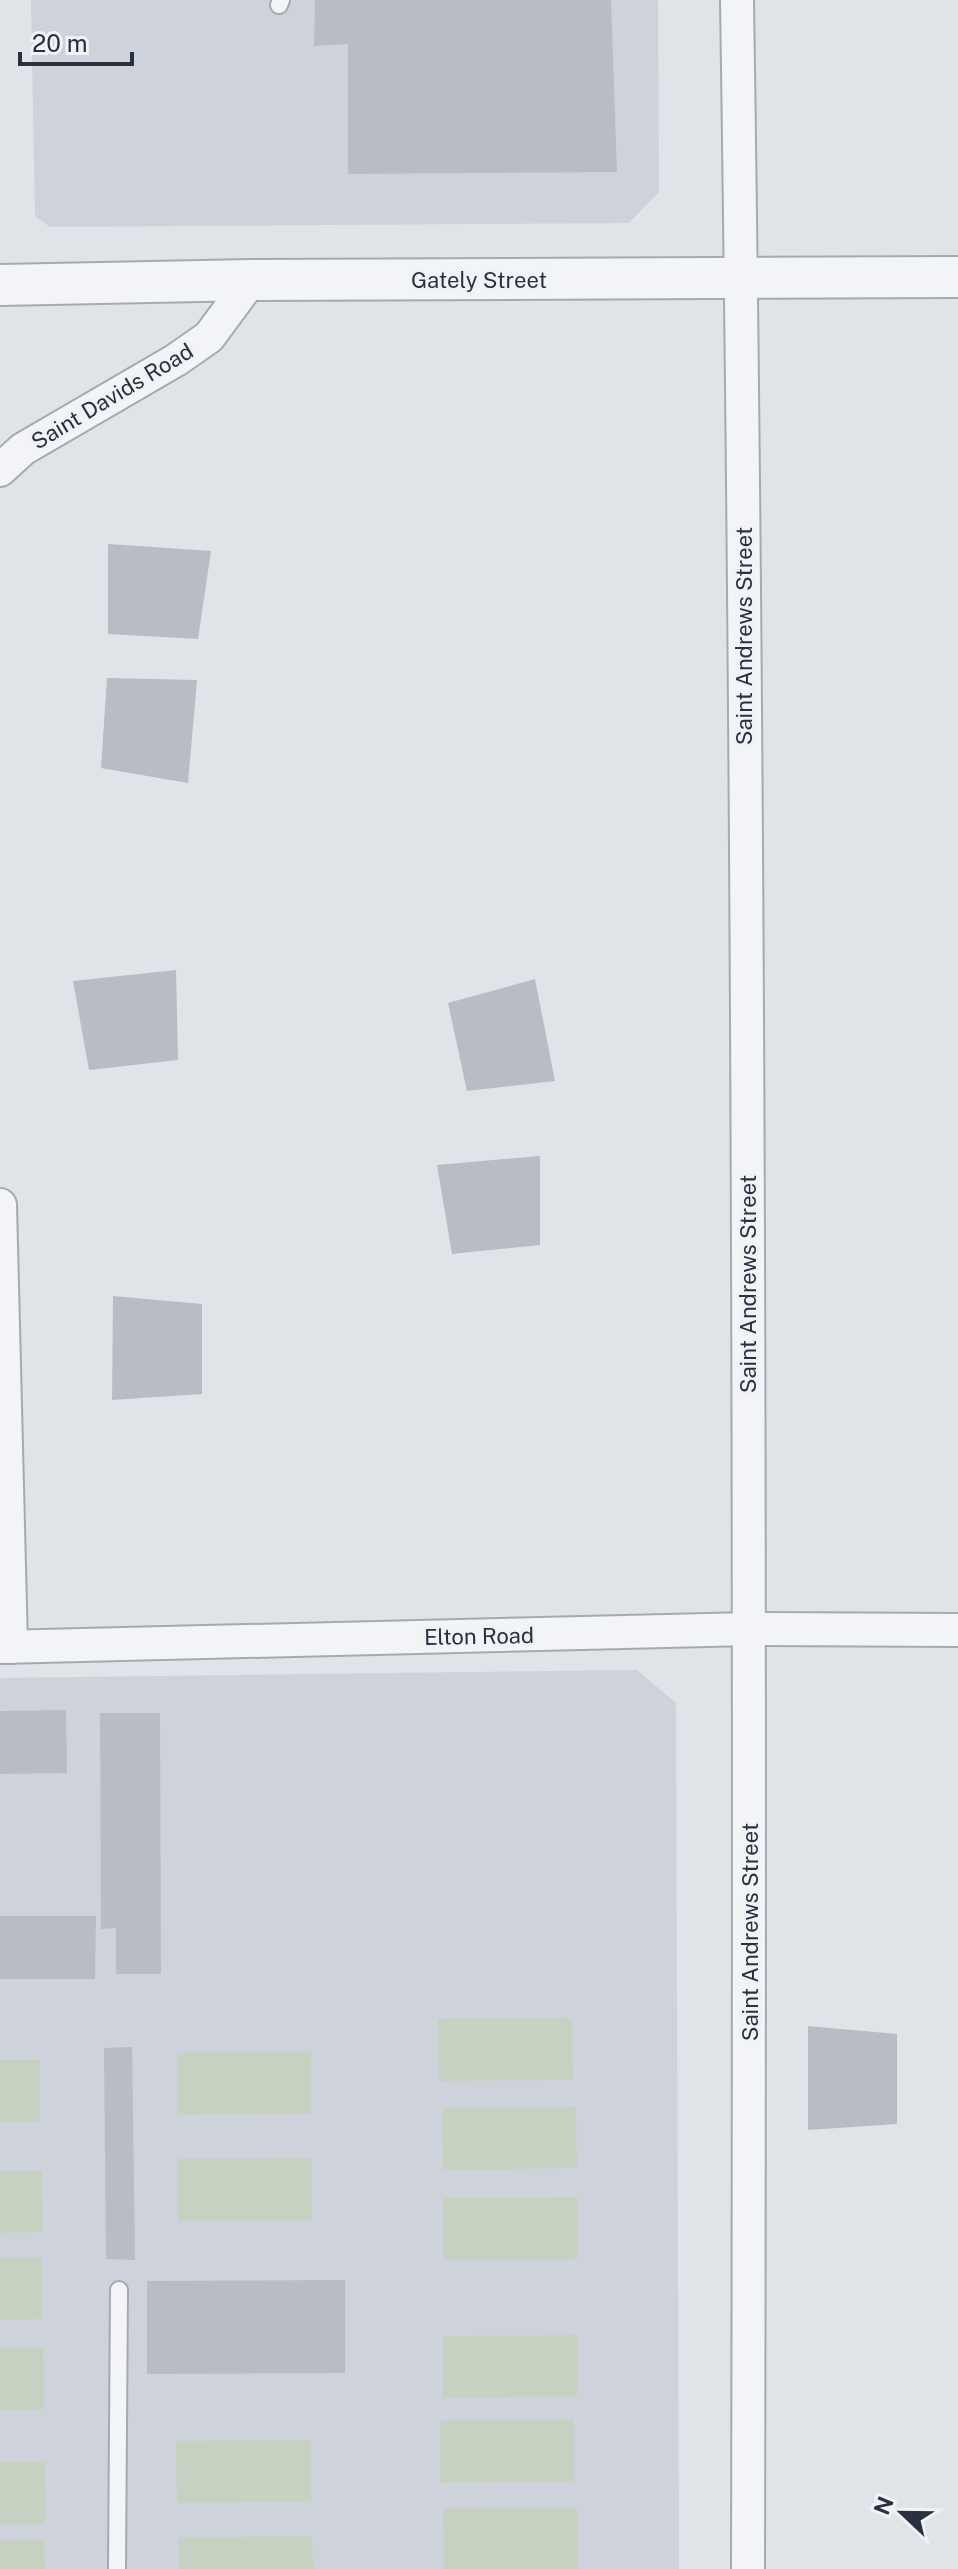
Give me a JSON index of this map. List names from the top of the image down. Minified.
{"streets":{"street":["Gately Street","Saint Davids Road","Saint Andrews Street","Elton Road"]},"crossings":[["Gately Street","Saint Davids Road"],["Gately Street","Saint Andrews Street"],["Saint Andrews Street","Elton Road"]],"scale_bar":"20 m","north":"left"}
